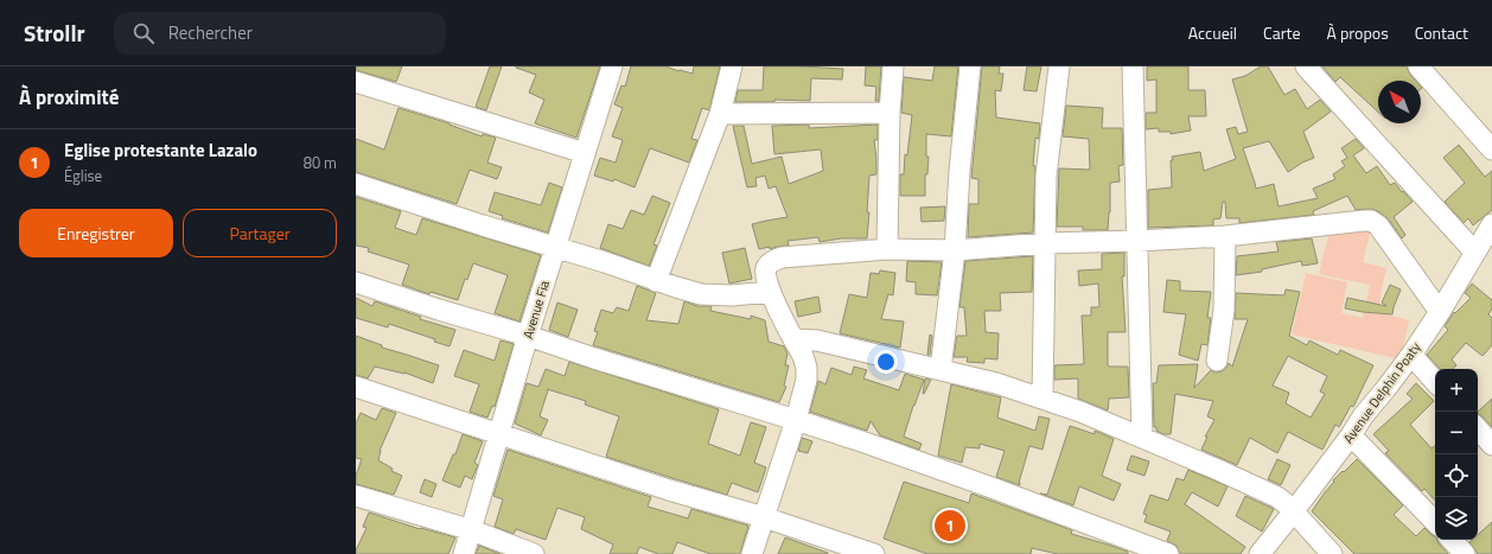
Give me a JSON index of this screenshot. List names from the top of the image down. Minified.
{"streets":{"street":["Avenue Fia","Avenue Delphin Poaty"]},"north":"top left","page":{"header":"Strollr","search":"Rechercher","nav":["Accueil","Carte","À propos","Contact"],"heading":"À proximité","list":[{"mark":"1","name":"Eglise protestante Lazalo","note":"Église","value":"80 m"}],"buttons":["Enregistrer","Partager"],"map_buttons":["+","−"],"pins":"1"}}
